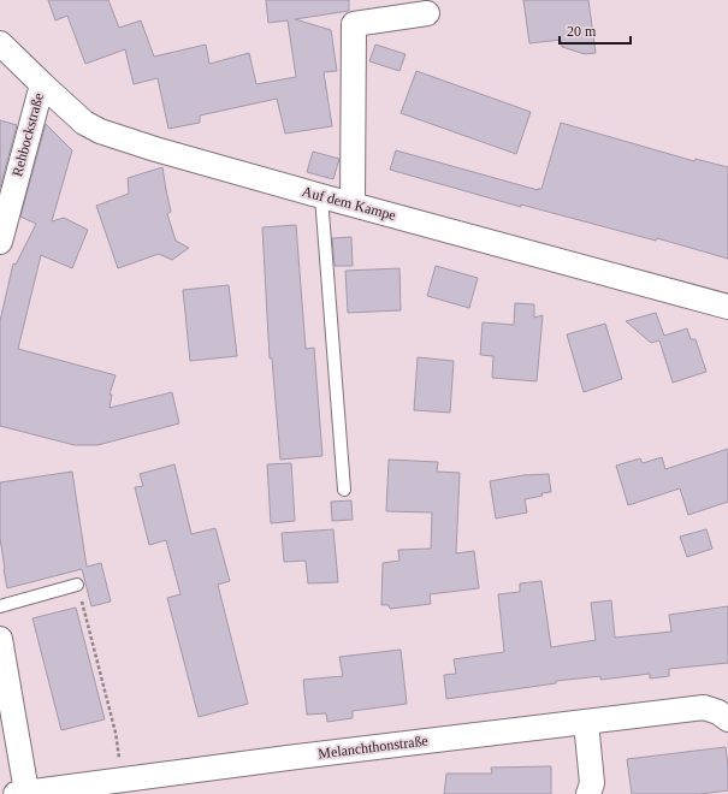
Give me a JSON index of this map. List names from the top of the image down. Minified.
{"streets":{"street":["Rehbockstraße","Auf dem Kampe","Melanchthonstraße"]},"crossings":[["Rehbockstraße","Auf dem Kampe"]],"scale_bar":"20 m"}
